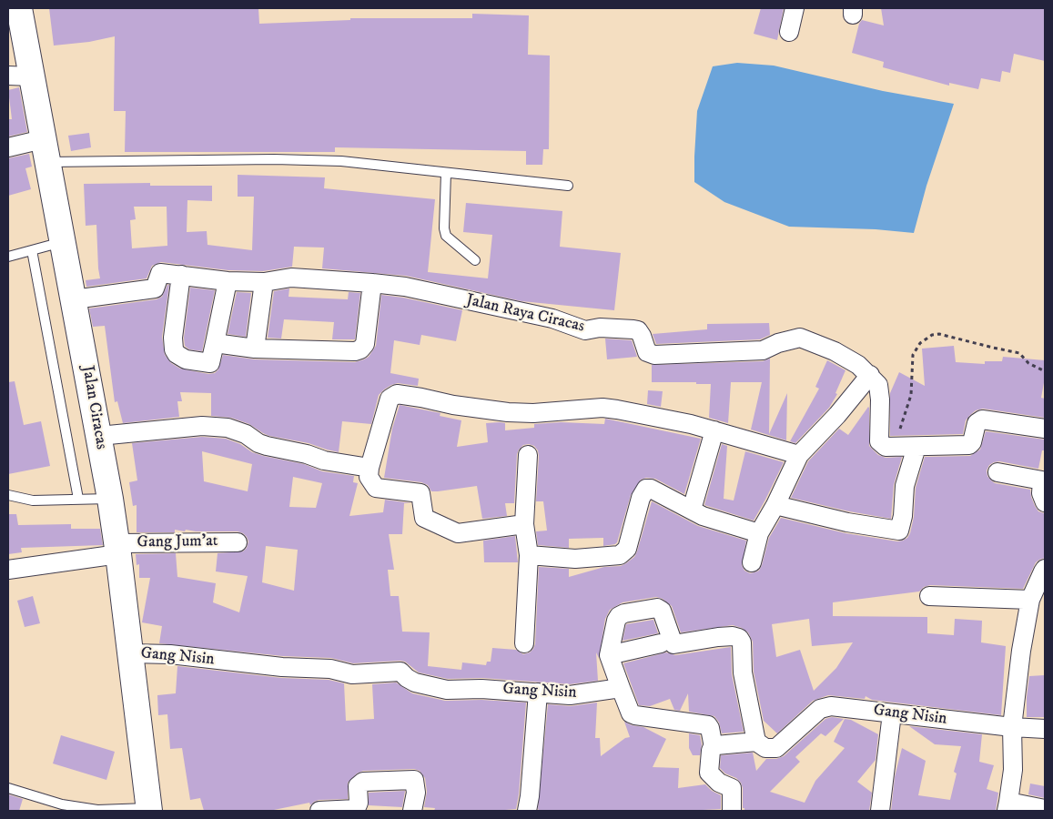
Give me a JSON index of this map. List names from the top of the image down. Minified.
{"streets":{"street":["Jalan Raya Ciracas","Jalan Ciracas","Gang Jum'at","Gang Nisin"]},"crossings":[["Jalan Raya Ciracas","Jalan Ciracas"],["Jalan Ciracas","Gang Jum'at"],["Jalan Ciracas","Gang Nisin"]]}
